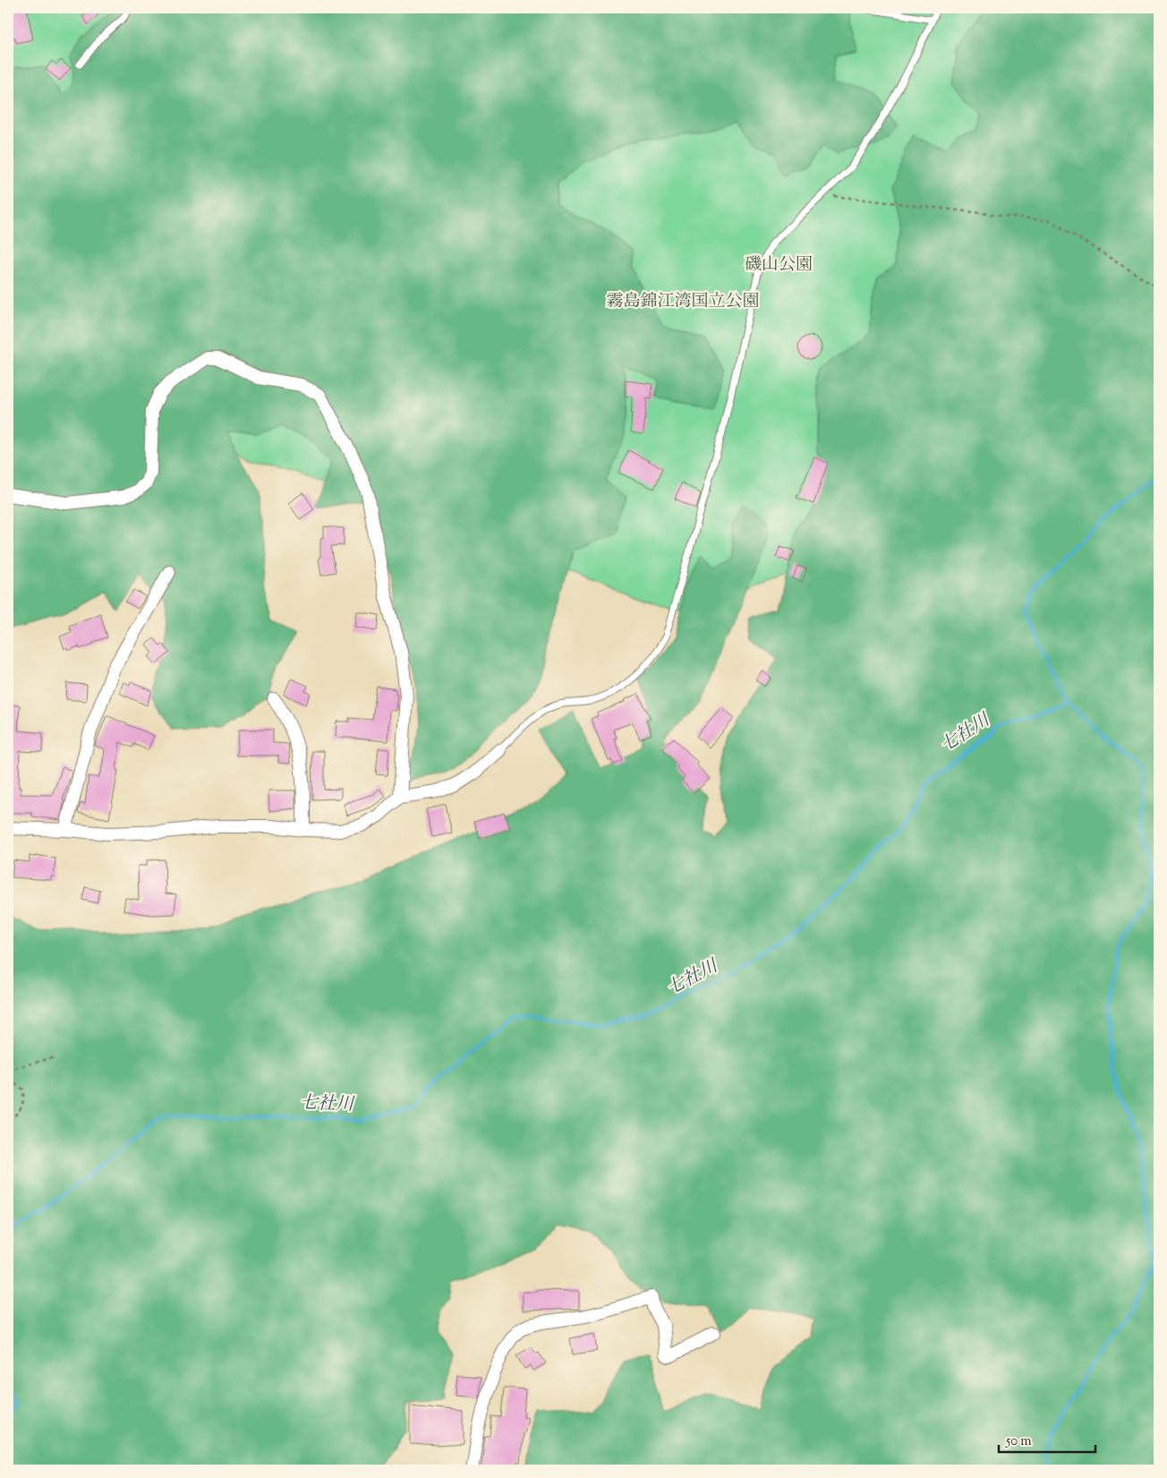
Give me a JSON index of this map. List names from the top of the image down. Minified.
{"water":["七社川"],"parks":["磯山公園","霧島錦江湾国立公園"],"scale_bar":"50 m"}
